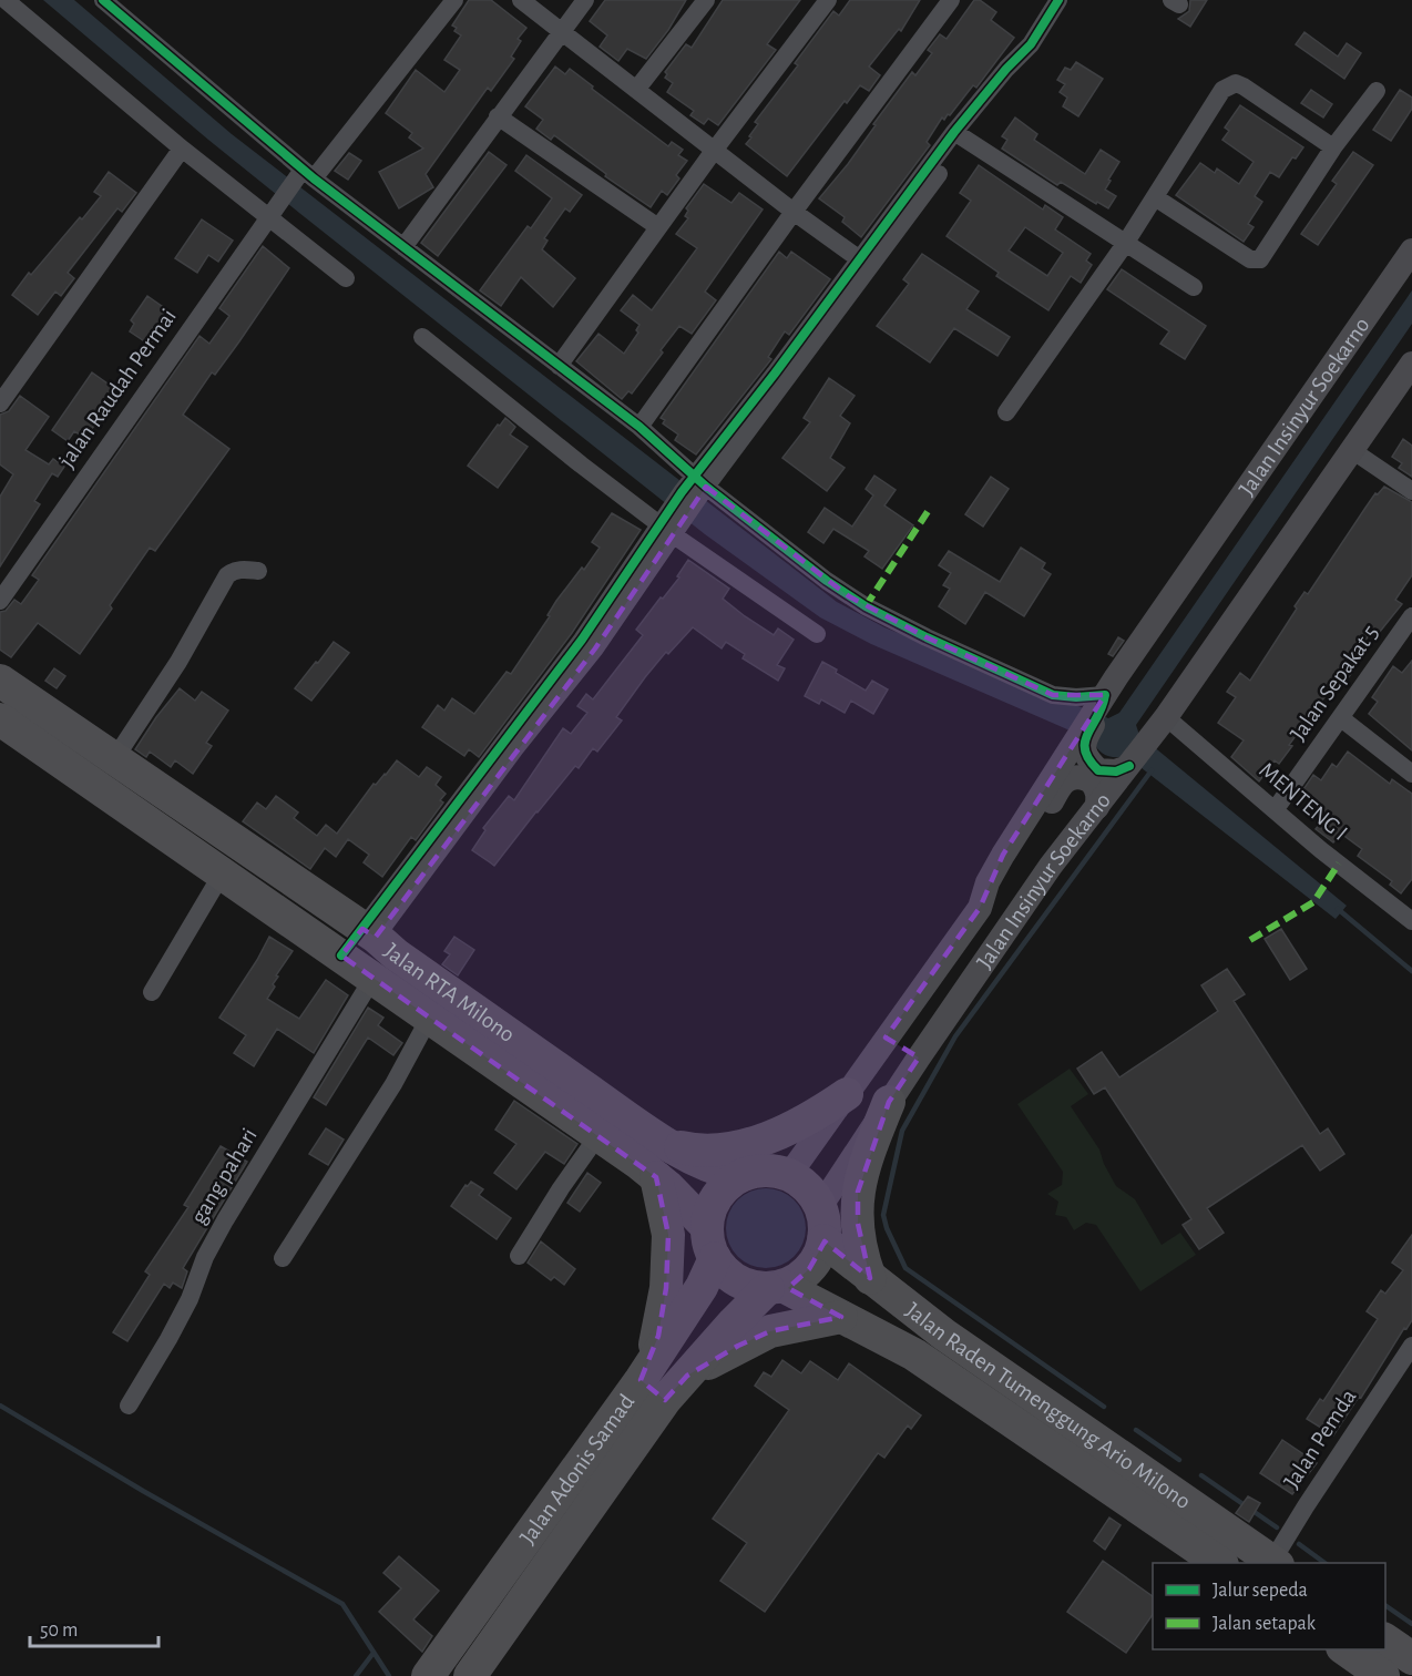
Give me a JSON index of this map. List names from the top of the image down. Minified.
{"streets":{"highway":["Jalan RTA Milono","Jalan Raden Tumenggung Ario Milono","Jalan Adonis Samad"],"street":["jalan Raudah Permai","Jalan Insinyur Soekarno","Jalan Sepakat 5","MENTENG I","gang pahari","Jalan Pemda"]},"crossings":[["Jalan Insinyur Soekarno","MENTENG I"],["Jalan Insinyur Soekarno","Jalan RTA Milono"],["Jalan Insinyur Soekarno","Jalan Raden Tumenggung Ario Milono"],["Jalan Insinyur Soekarno","Jalan Adonis Samad"],["Jalan Sepakat 5","MENTENG I"],["Jalan RTA Milono","gang pahari"],["Jalan RTA Milono","Jalan Raden Tumenggung Ario Milono"],["Jalan RTA Milono","Jalan Adonis Samad"],["Jalan Raden Tumenggung Ario Milono","Jalan Pemda"],["Jalan Raden Tumenggung Ario Milono","Jalan Adonis Samad"]],"legend":["Jalur sepeda","Jalan setapak"],"scale_bar":"50 m"}
